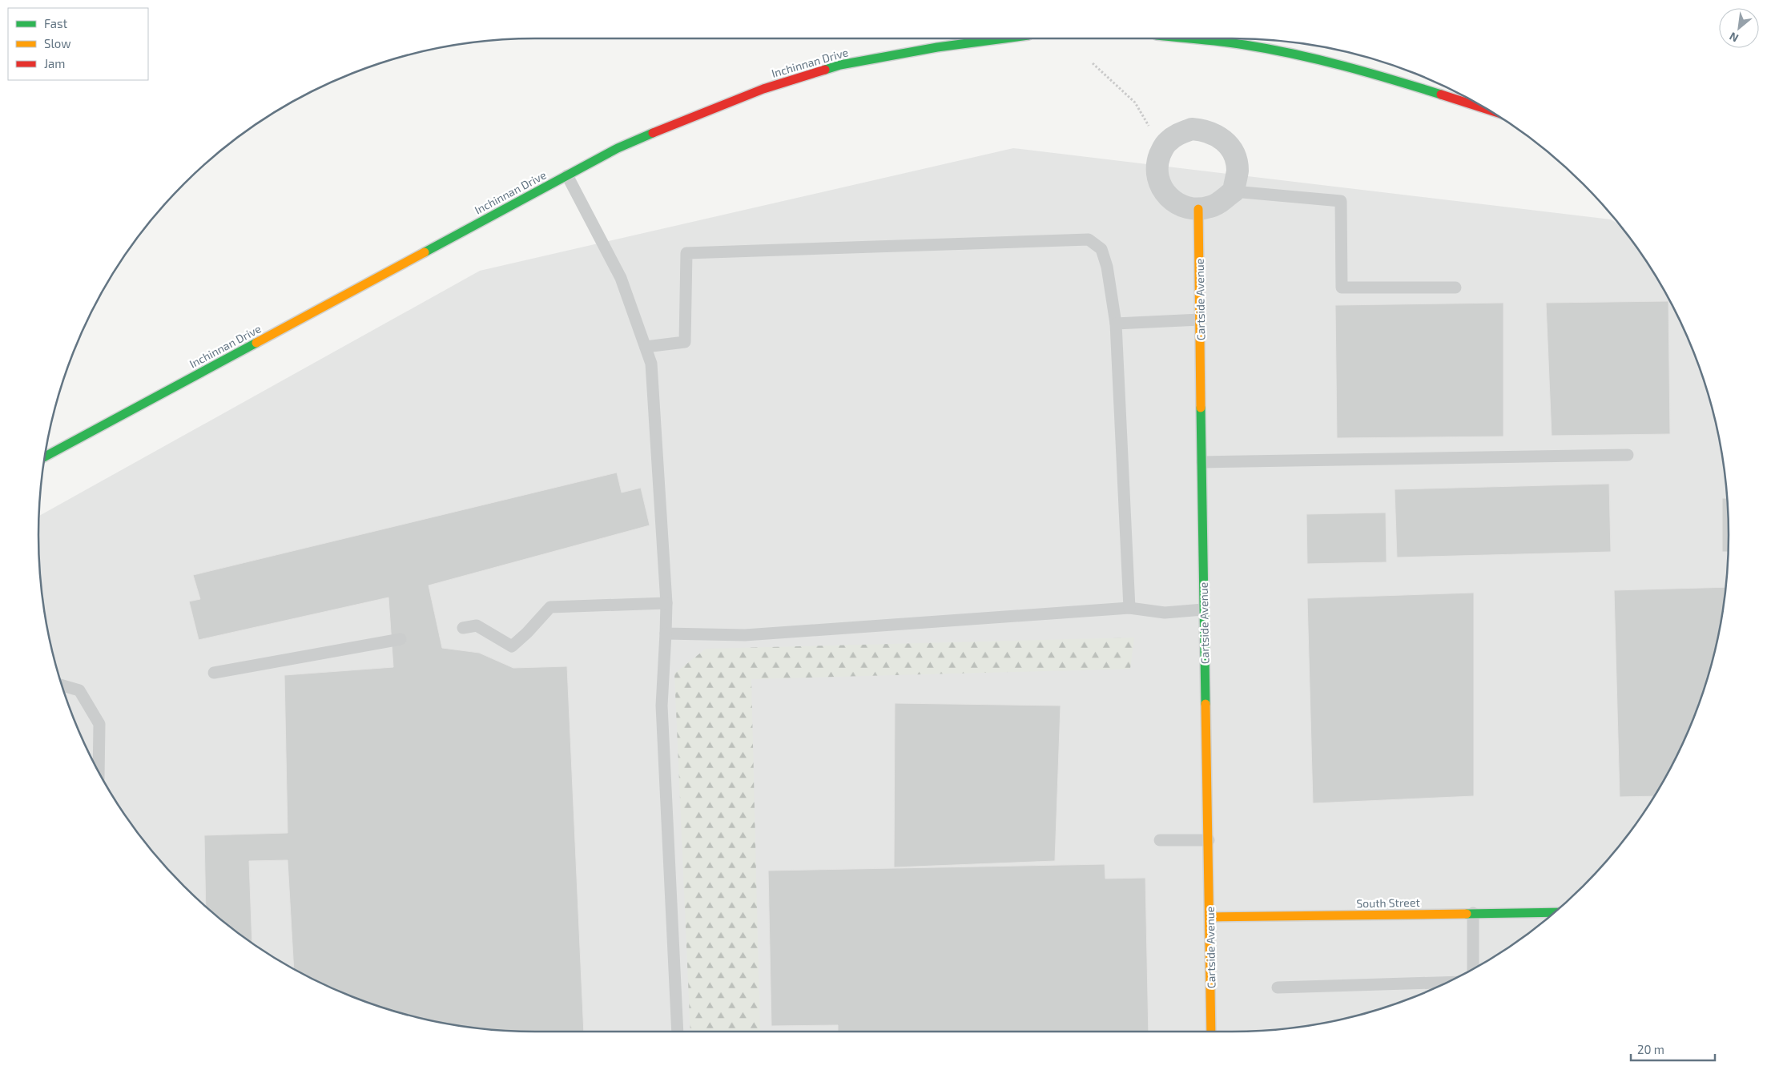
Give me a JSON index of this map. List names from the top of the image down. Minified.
{"streets":{"street":["Inchinnan Drive","Cartside Avenue","South Street"]},"crossings":[["Cartside Avenue","South Street"]],"legend":["Fast","Slow","Jam"],"scale_bar":"20 m","north":"bottom left"}
